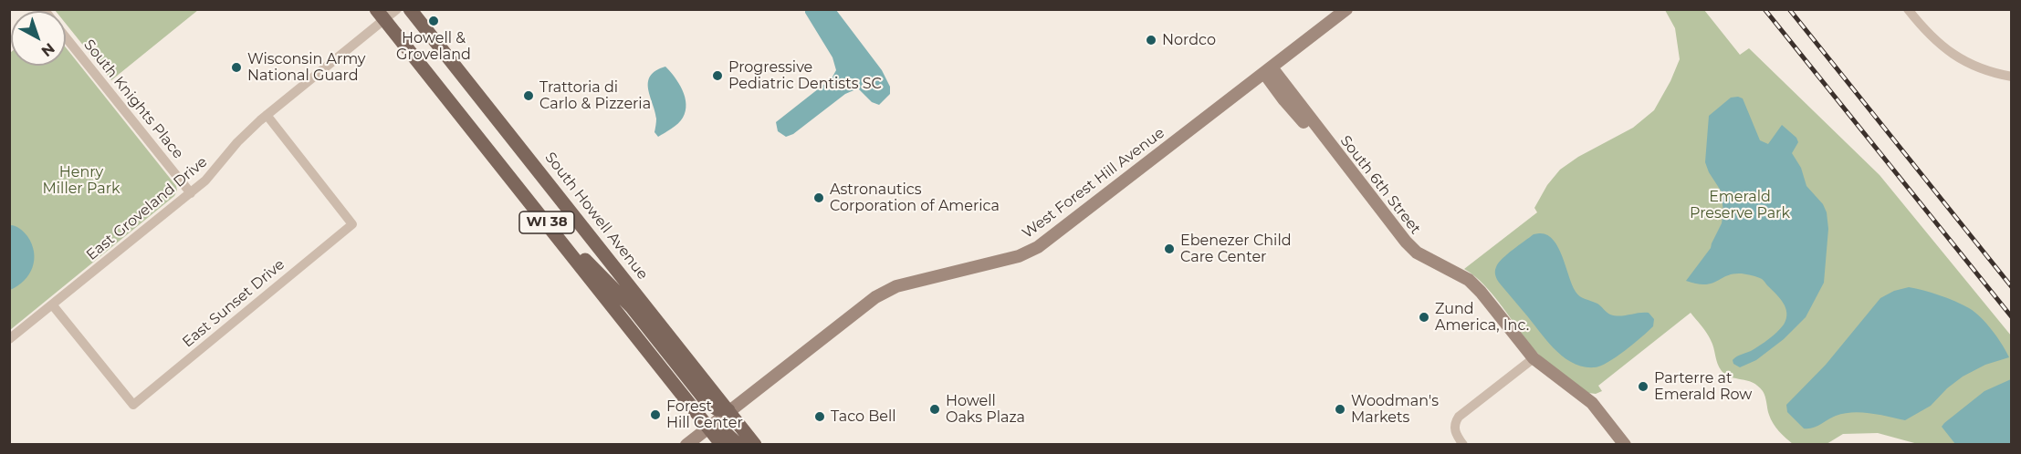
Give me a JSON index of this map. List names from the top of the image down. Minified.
{"streets":{"main road":["South Howell Avenue","WI 38"],"street":["South Knights Place","West Forest Hill Avenue","South 6th Street","East Groveland Drive","East Sunset Drive"]},"crossings":[["South Knights Place","East Groveland Drive"],["West Forest Hill Avenue","South 6th Street"],["West Forest Hill Avenue","South Howell Avenue"],["West Forest Hill Avenue","WI 38"],["East Groveland Drive","WI 38"],["East Groveland Drive","East Sunset Drive"]],"parks":["Henry Miller Park","Emerald Preserve Park"],"places":["Howell & Groveland","Nordco","Wisconsin Army National Guard","Progressive Pediatric Dentists SC","Trattoria di Carlo & Pizzeria","Astronautics Corporation of America","Ebenezer Child Care Center","Zund America, Inc.","Parterre at Emerald Row","Howell Oaks Plaza","Woodman's Markets","Forest Hill Center","Taco Bell"],"north":"bottom right"}
